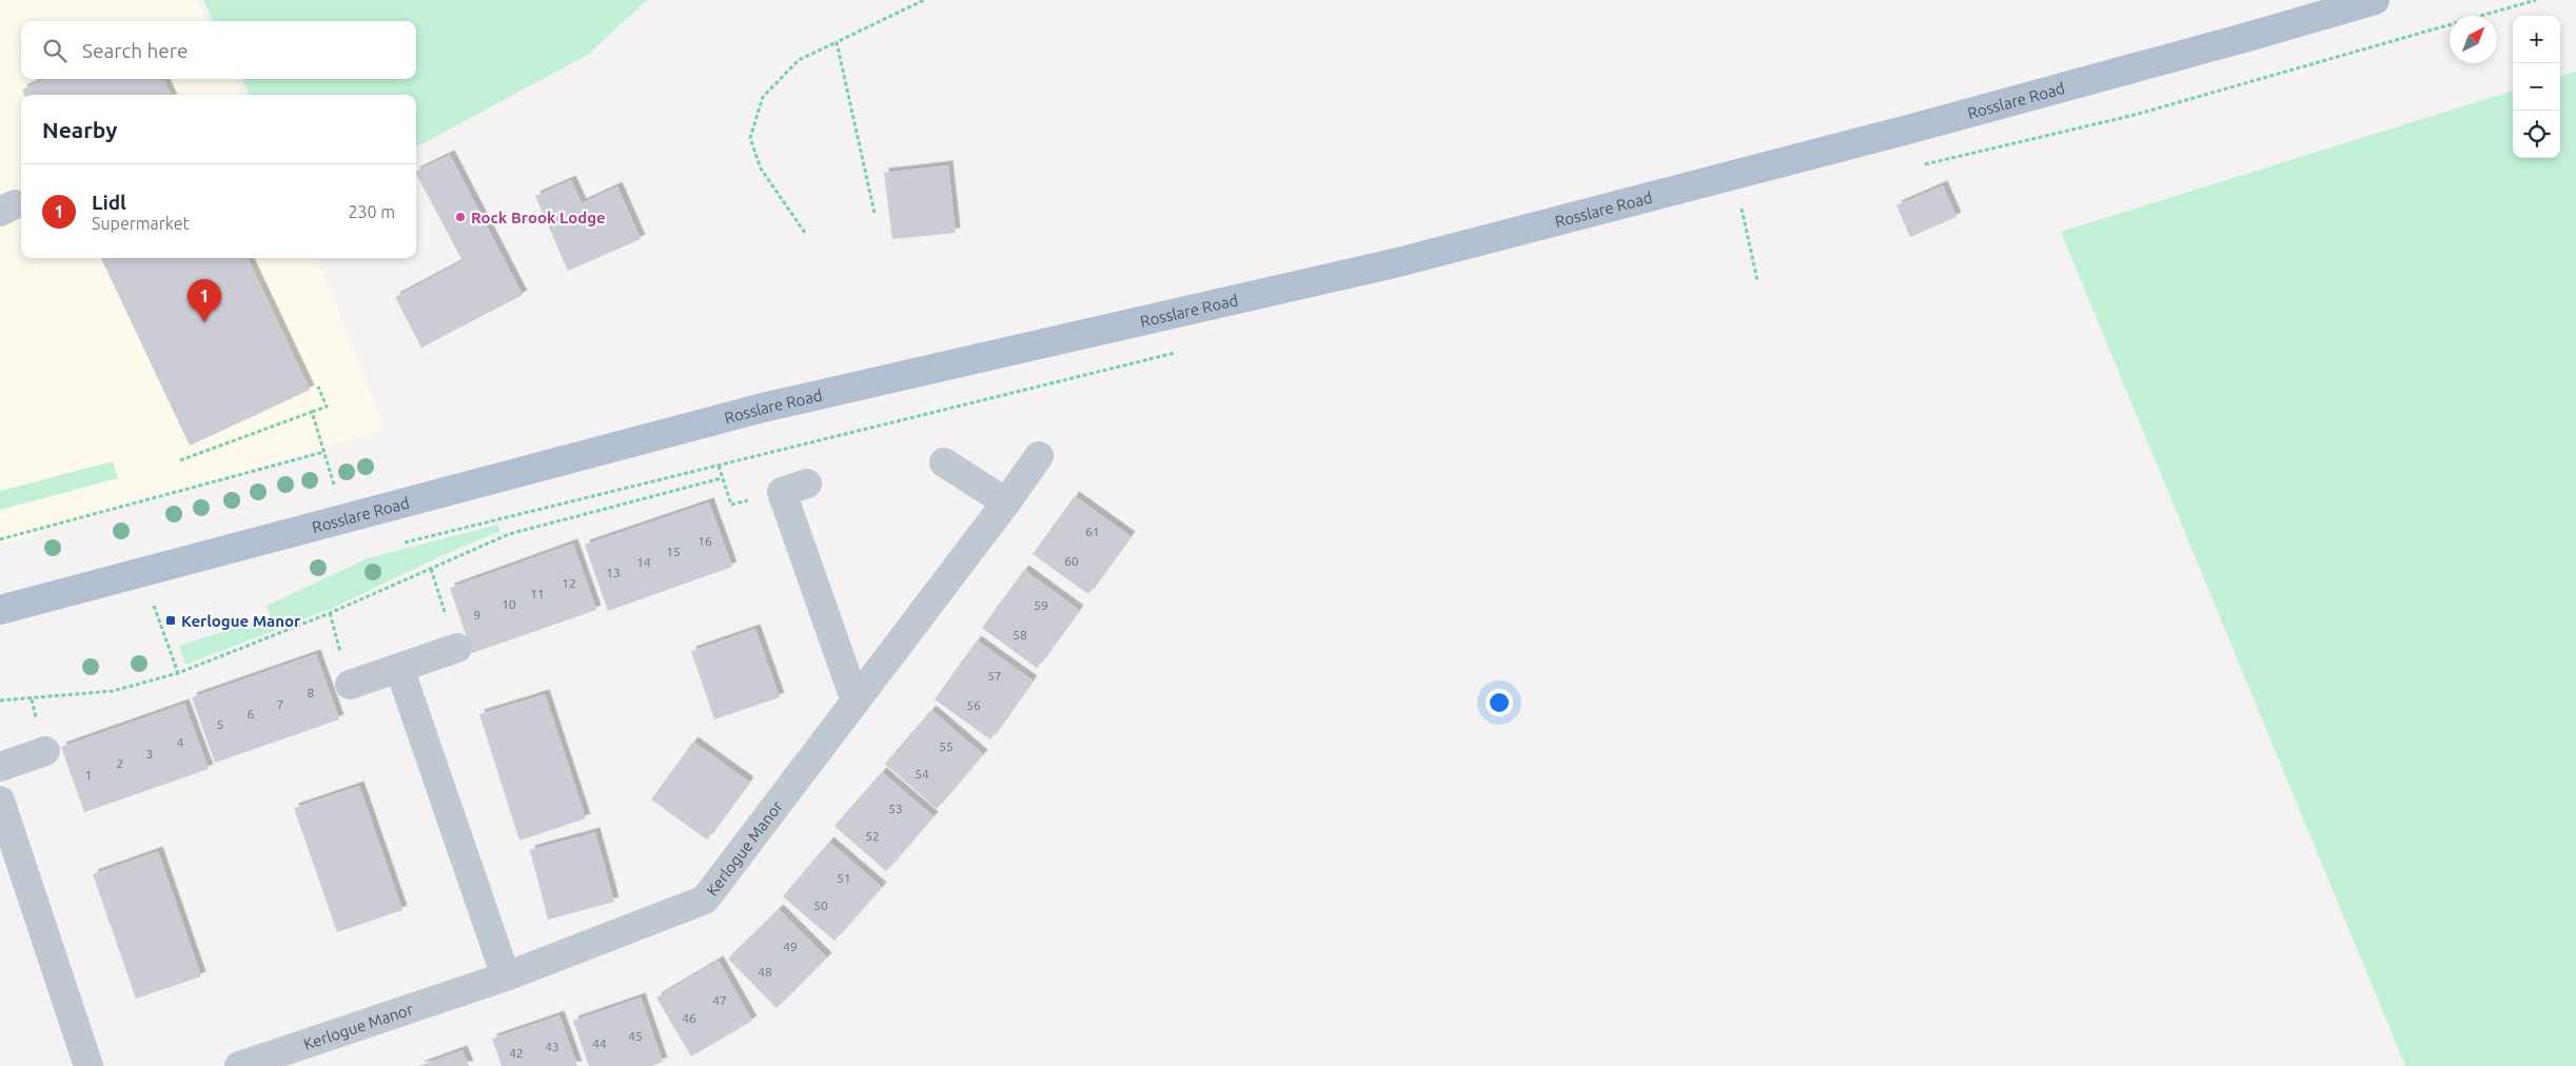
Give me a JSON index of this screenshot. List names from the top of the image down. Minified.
{"streets":{"main road":["Rosslare Road"],"street":["Kerlogue Manor"]},"places":{"other":["Rock Brook Lodge"],"transit":["Kerlogue Manor"]},"house_numbers":["61","16","15","60","14","13","12","11","10","59","9","58","57","8","7","56","6","5","4","55","3","2","54","1","53","52","51","50","49","48","47","46","45","44","43","42"],"north":"top right","page":{"map_buttons":["+","−"],"search":"Search here","heading":"Nearby","list":[{"mark":"1","name":"Lidl","note":"Supermarket","value":"230 m"}],"pins":"1"}}
